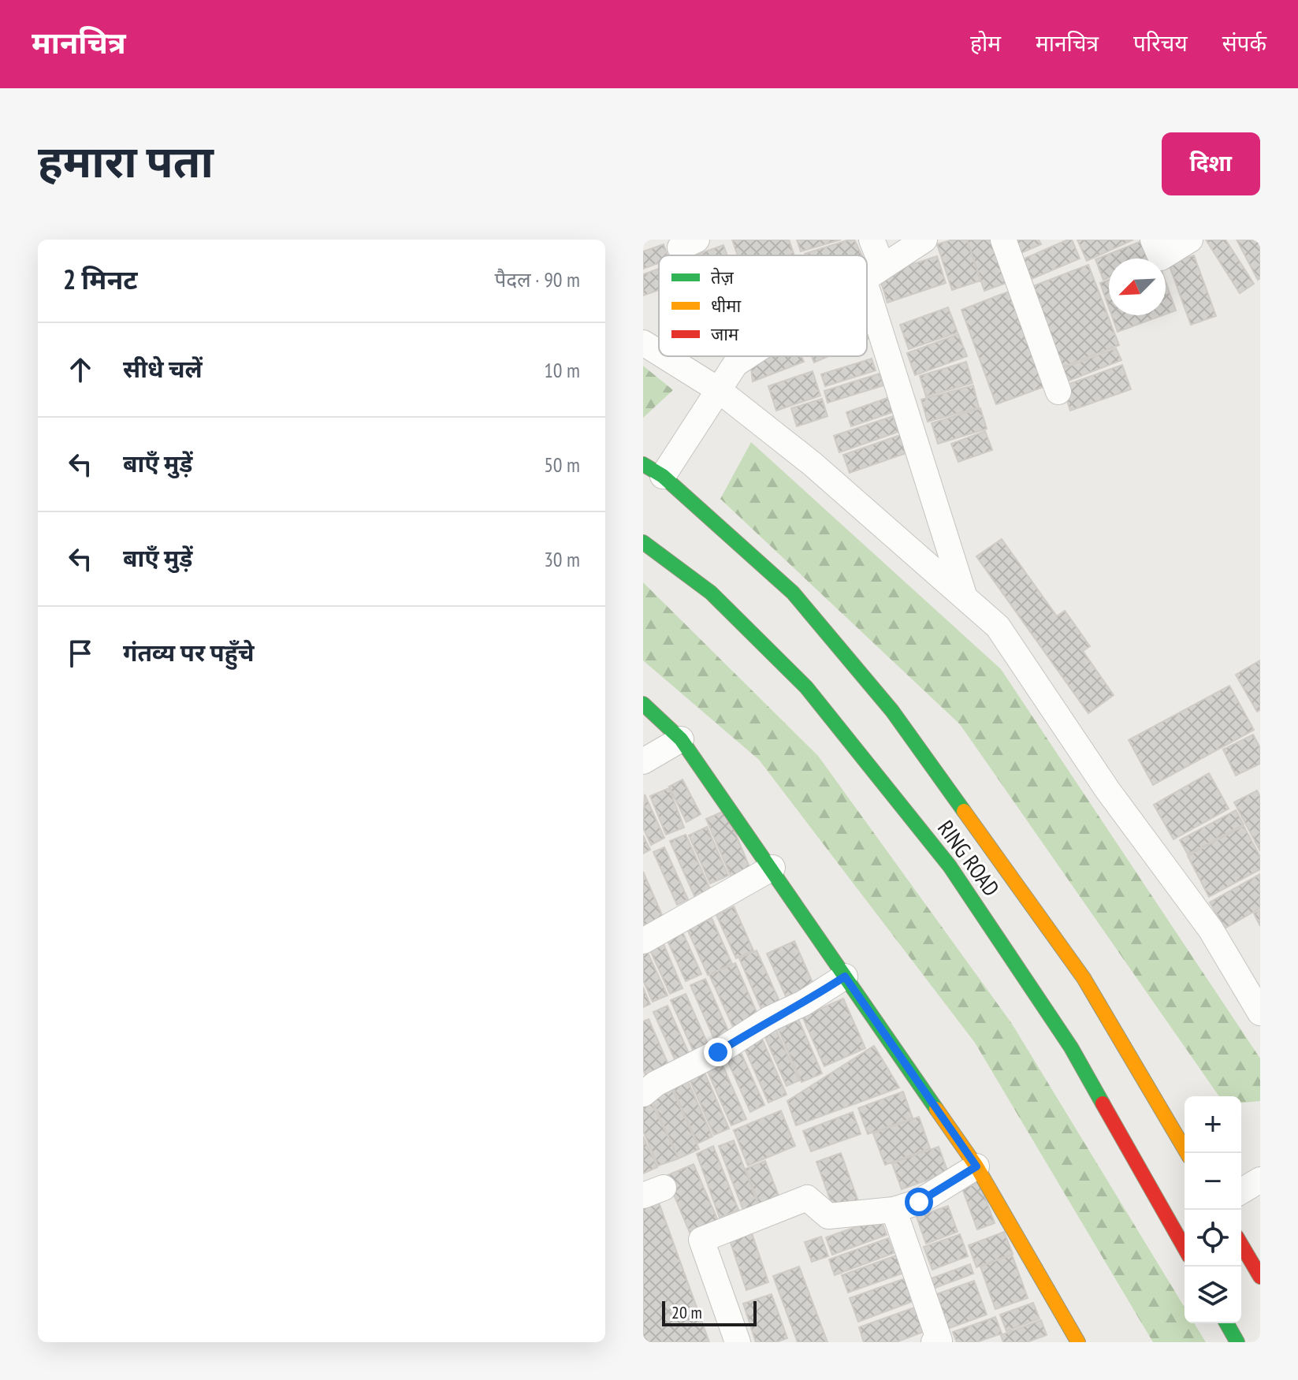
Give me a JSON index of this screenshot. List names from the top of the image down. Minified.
{"streets":{"main road":["RING ROAD"]},"legend":["तेज़","धीमा","जाम"],"scale_bar":"20 m","north":"bottom left","page":{"header":"मानचित्र","nav":["होम","मानचित्र","परिचय","संपर्क"],"title":"हमारा पता","buttons":"दिशा","heading":["2 मिनट","पैदल · 90 m"],"list":[["सीधे चलें","10 m"],["बाएँ मुड़ें","50 m"],["बाएँ मुड़ें","30 m"],"गंतव्य पर पहुँचे"],"map_buttons":["+","−"],"scale":"20 m"}}
